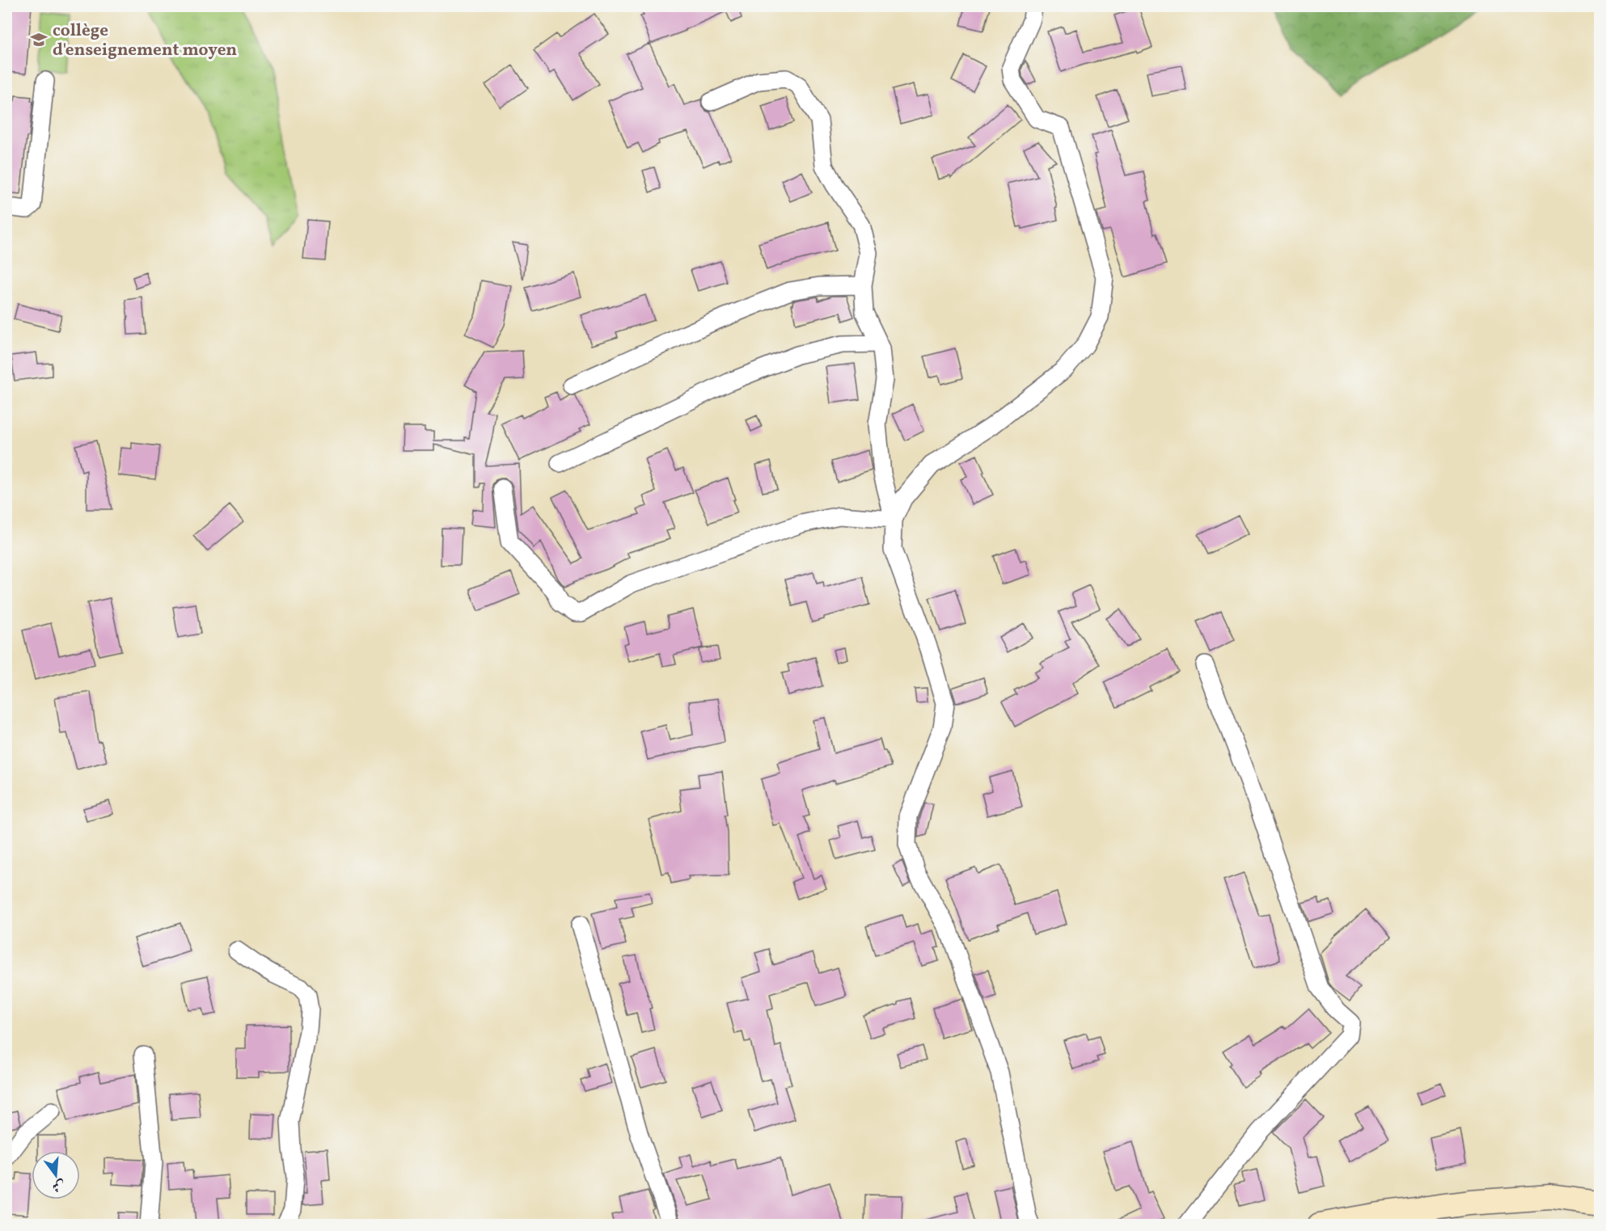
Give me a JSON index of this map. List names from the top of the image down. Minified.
{"places":{"school or university":["collège d'enseignement moyen"]},"north":"bottom"}
